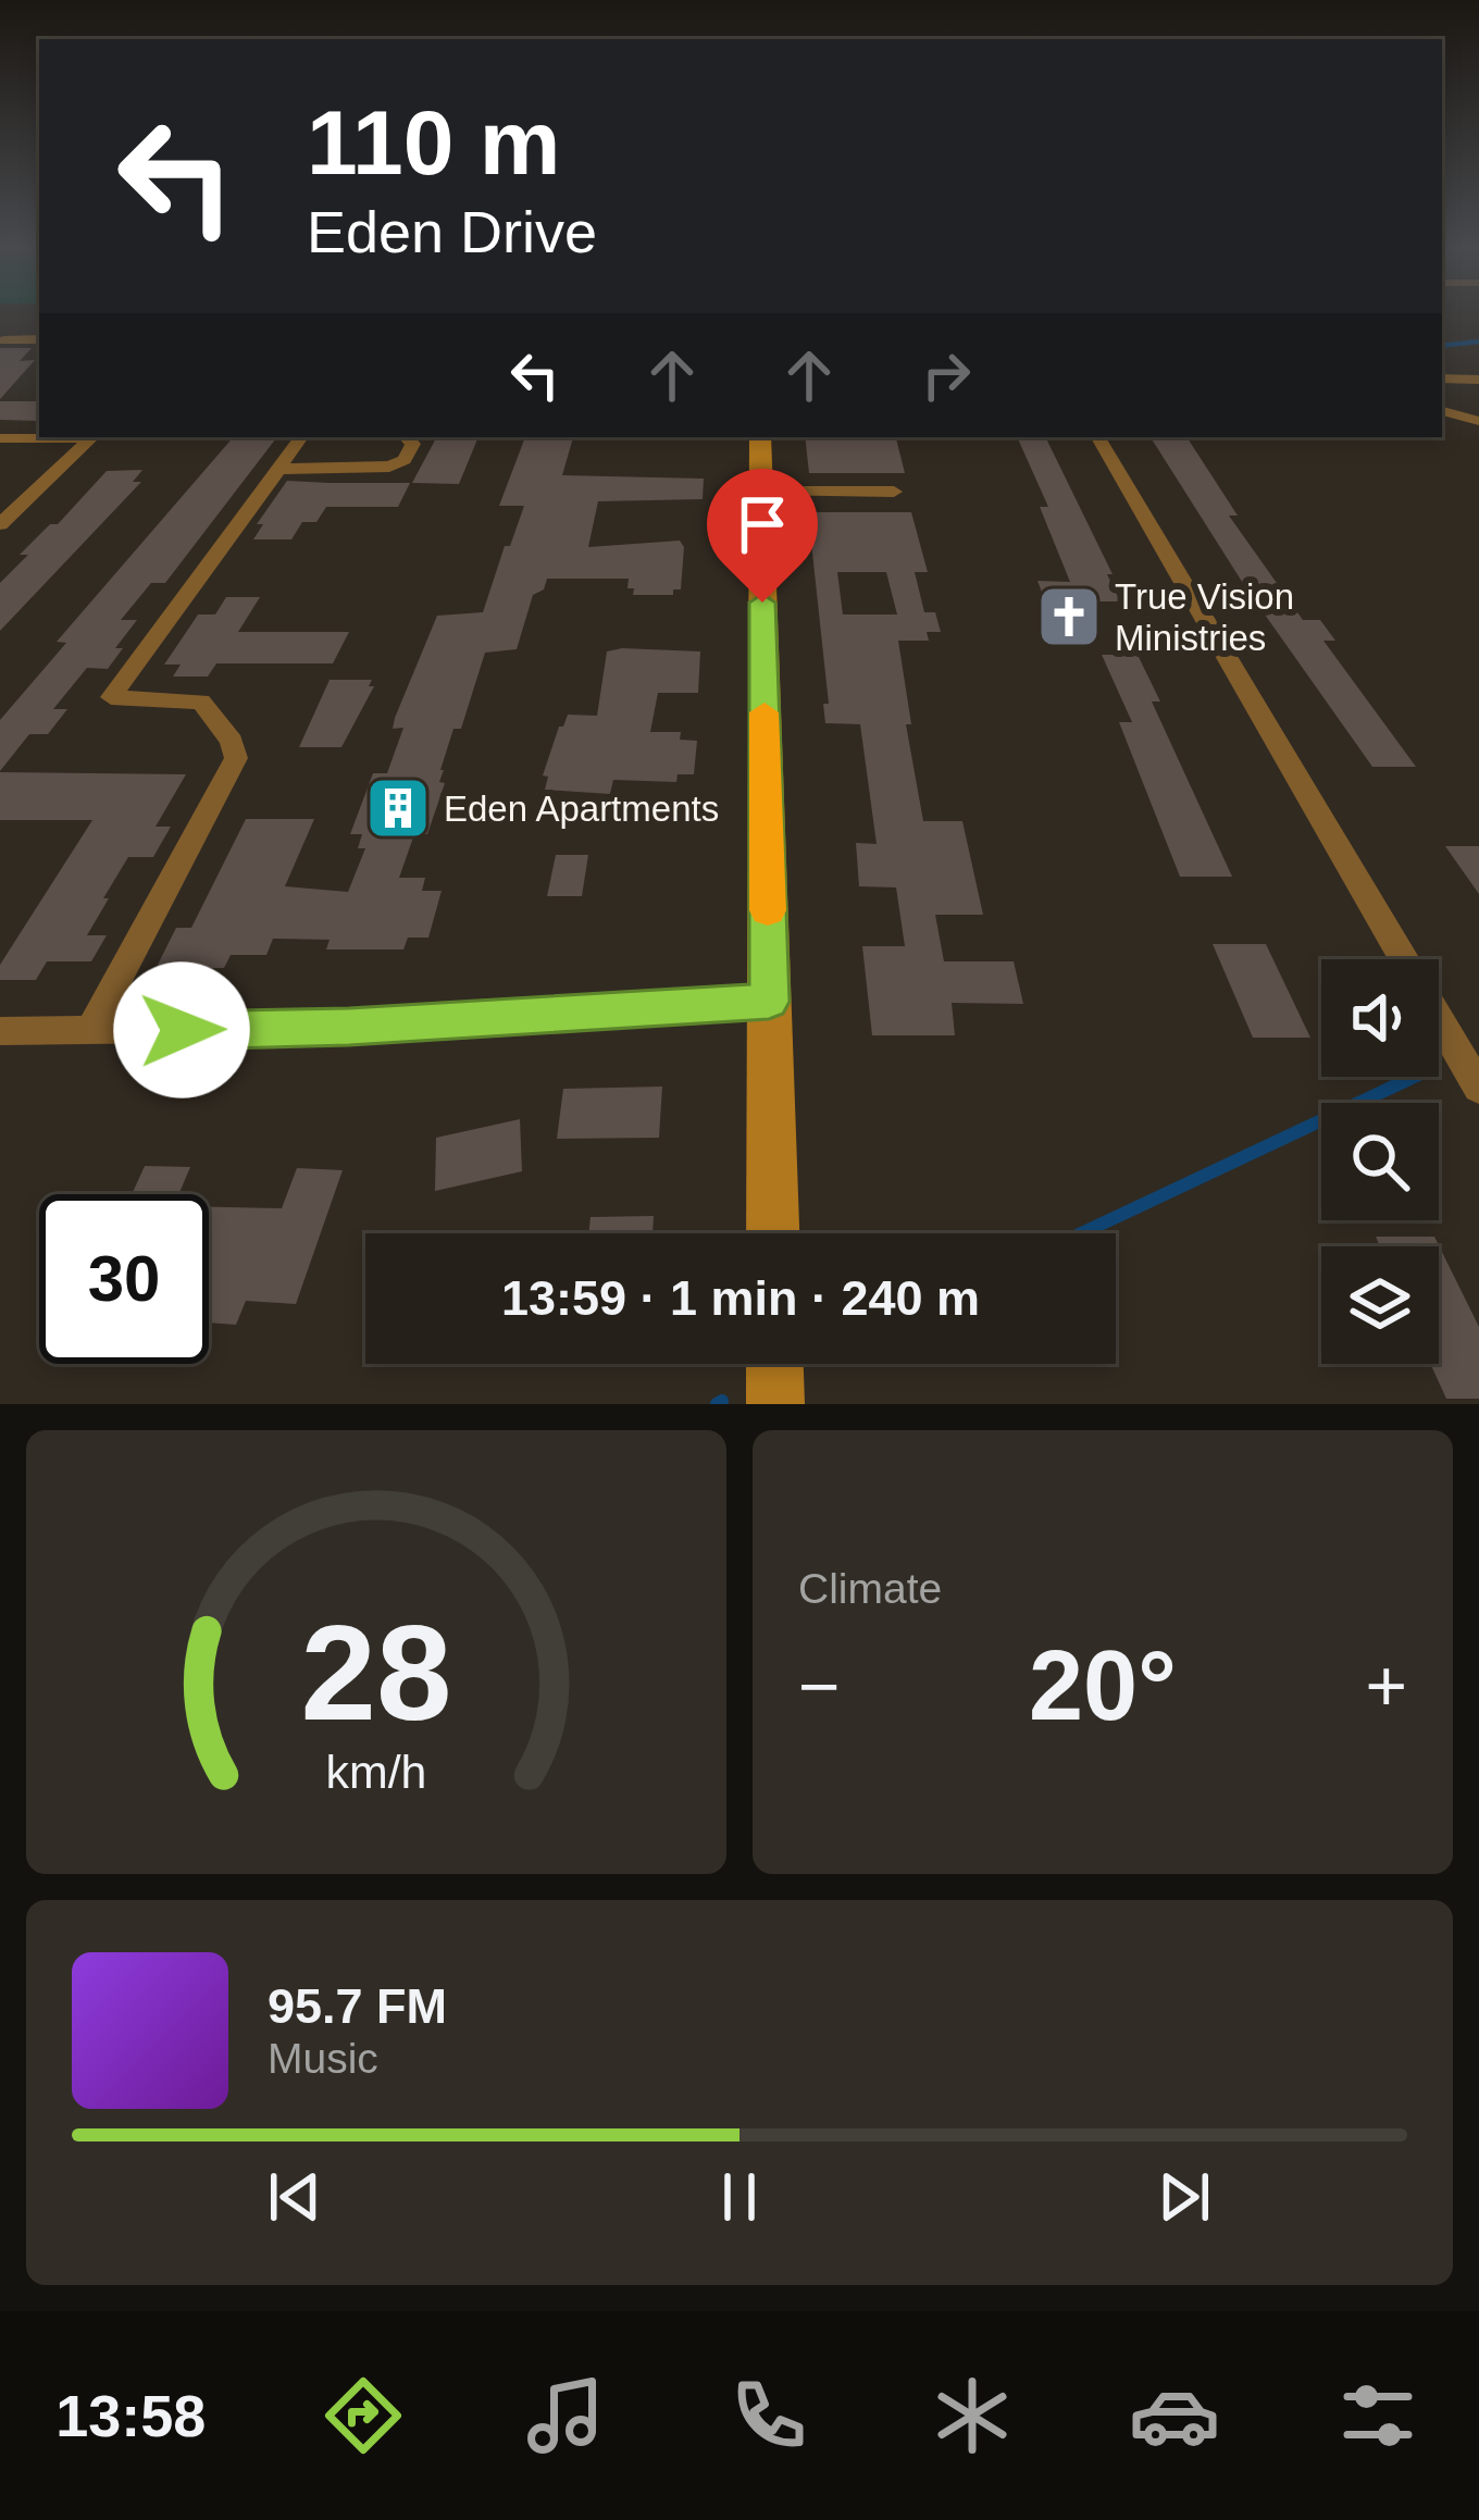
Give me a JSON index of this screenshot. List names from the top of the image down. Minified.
{"places":{"church":["True Vision Ministries"],"building":["Eden Apartments"]},"page":{"turn":["110 m","Eden Drive"],"limit":"30","trip":"13:59 · 1 min · 240 m","tile":"Climate","heat":["−","20°","+"],"song":["95.7 FM","Music"],"tabs":"13:58","gauge":["28","km/h"]}}
